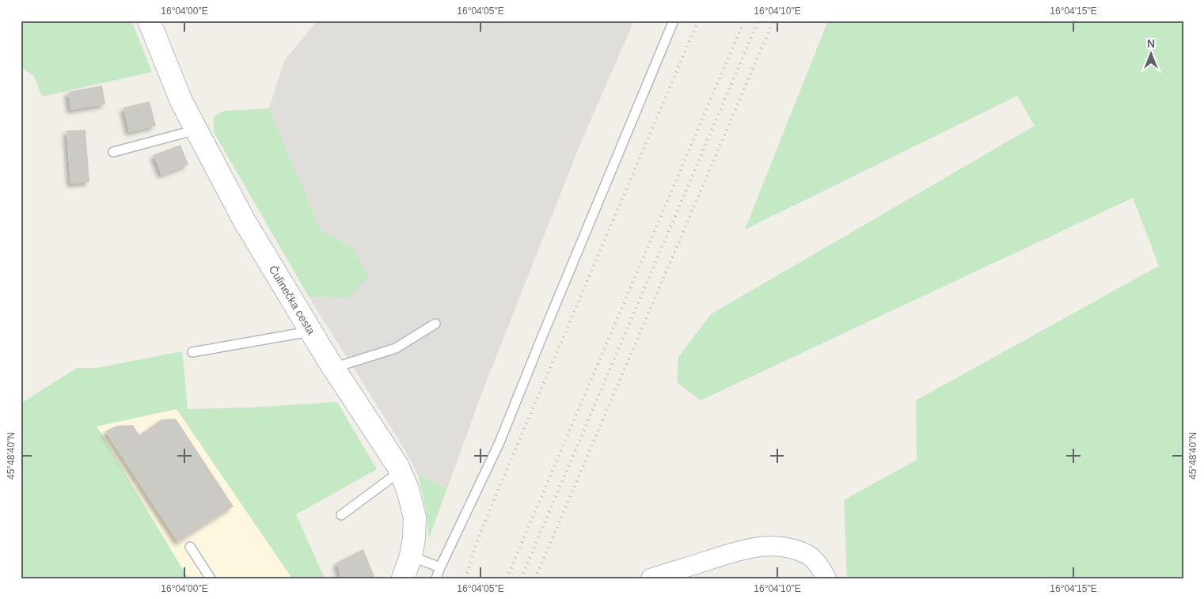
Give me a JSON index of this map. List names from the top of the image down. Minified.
{"streets":{"street":["Čulinečka cesta"]},"north":"top","coordinates":["16°04'00\"E","16°04'05\"E","16°04'10\"E","16°04'15\"E","45°48'40\"N"]}
